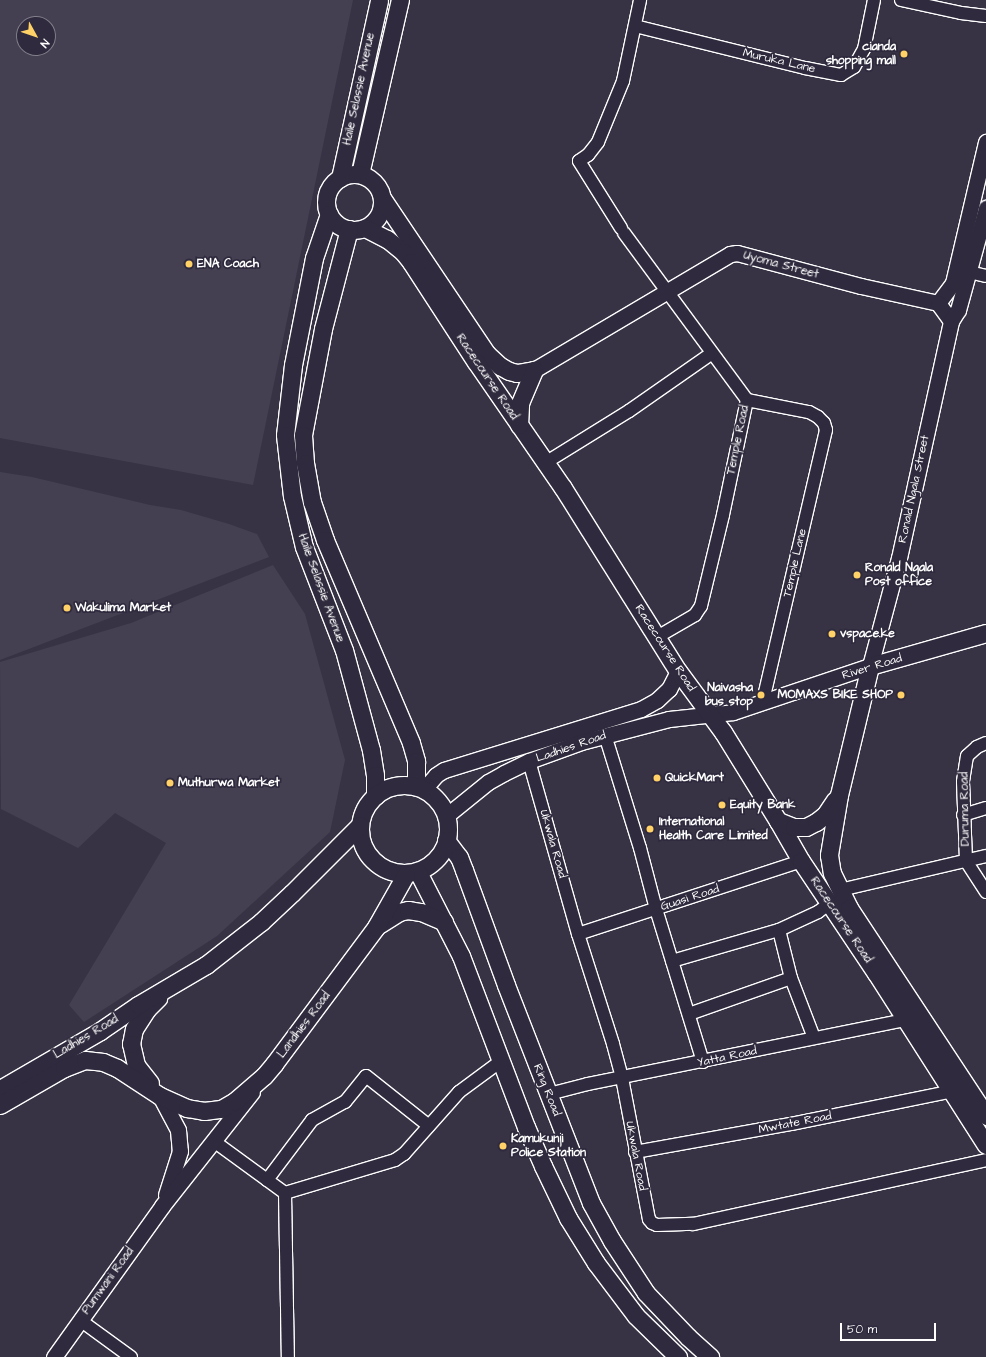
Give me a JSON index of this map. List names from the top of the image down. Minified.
{"streets":{"main road":["Haile Selassie Avenue","Racecourse Road","Ronald Ngala Street","River Road","Ladhies Road","Landhies Road","Ring Road"],"street":["Muruka Lane","Uyoma Street","Temple Road","Temple Lane","Duruma Road","Ukwala Road","Guasi Road","Yatta Road","Mwtate Road","Pumwani Road"]},"crossings":[["Muruka Lane","Temple Road"],["Haile Selassie Avenue","Racecourse Road"],["Haile Selassie Avenue","Ladhies Road"],["Haile Selassie Avenue","Landhies Road"],["Haile Selassie Avenue","Ring Road"],["Uyoma Street","Temple Road"],["Racecourse Road","Temple Road"],["Racecourse Road","Ronald Ngala Street"],["Racecourse Road","River Road"],["Racecourse Road","Ladhies Road"],["Racecourse Road","Guasi Road"],["Racecourse Road","Yatta Road"],["Racecourse Road","Mwtate Road"],["Temple Road","Temple Lane"],["Ronald Ngala Street","River Road"],["Temple Lane","River Road"],["River Road","Ladhies Road"],["Ladhies Road","Ukwala Road"],["Ladhies Road","Landhies Road"],["Ladhies Road","Ring Road"],["Ukwala Road","Guasi Road"],["Ukwala Road","Yatta Road"],["Ukwala Road","Mwtate Road"],["Landhies Road","Ring Road"],["Yatta Road","Ring Road"]],"places":["cianda shopping mall","ENA Coach","Ronald Ngala Post office","Wakulima Market","vspace.ke","Naivasha bus stop","MOMAXS BIKE SHOP","QuickMart","Muthurwa Market","Equity Bank","International Health Care Limited","Kamukunji Police Station"],"scale_bar":"50 m","north":"bottom right"}
